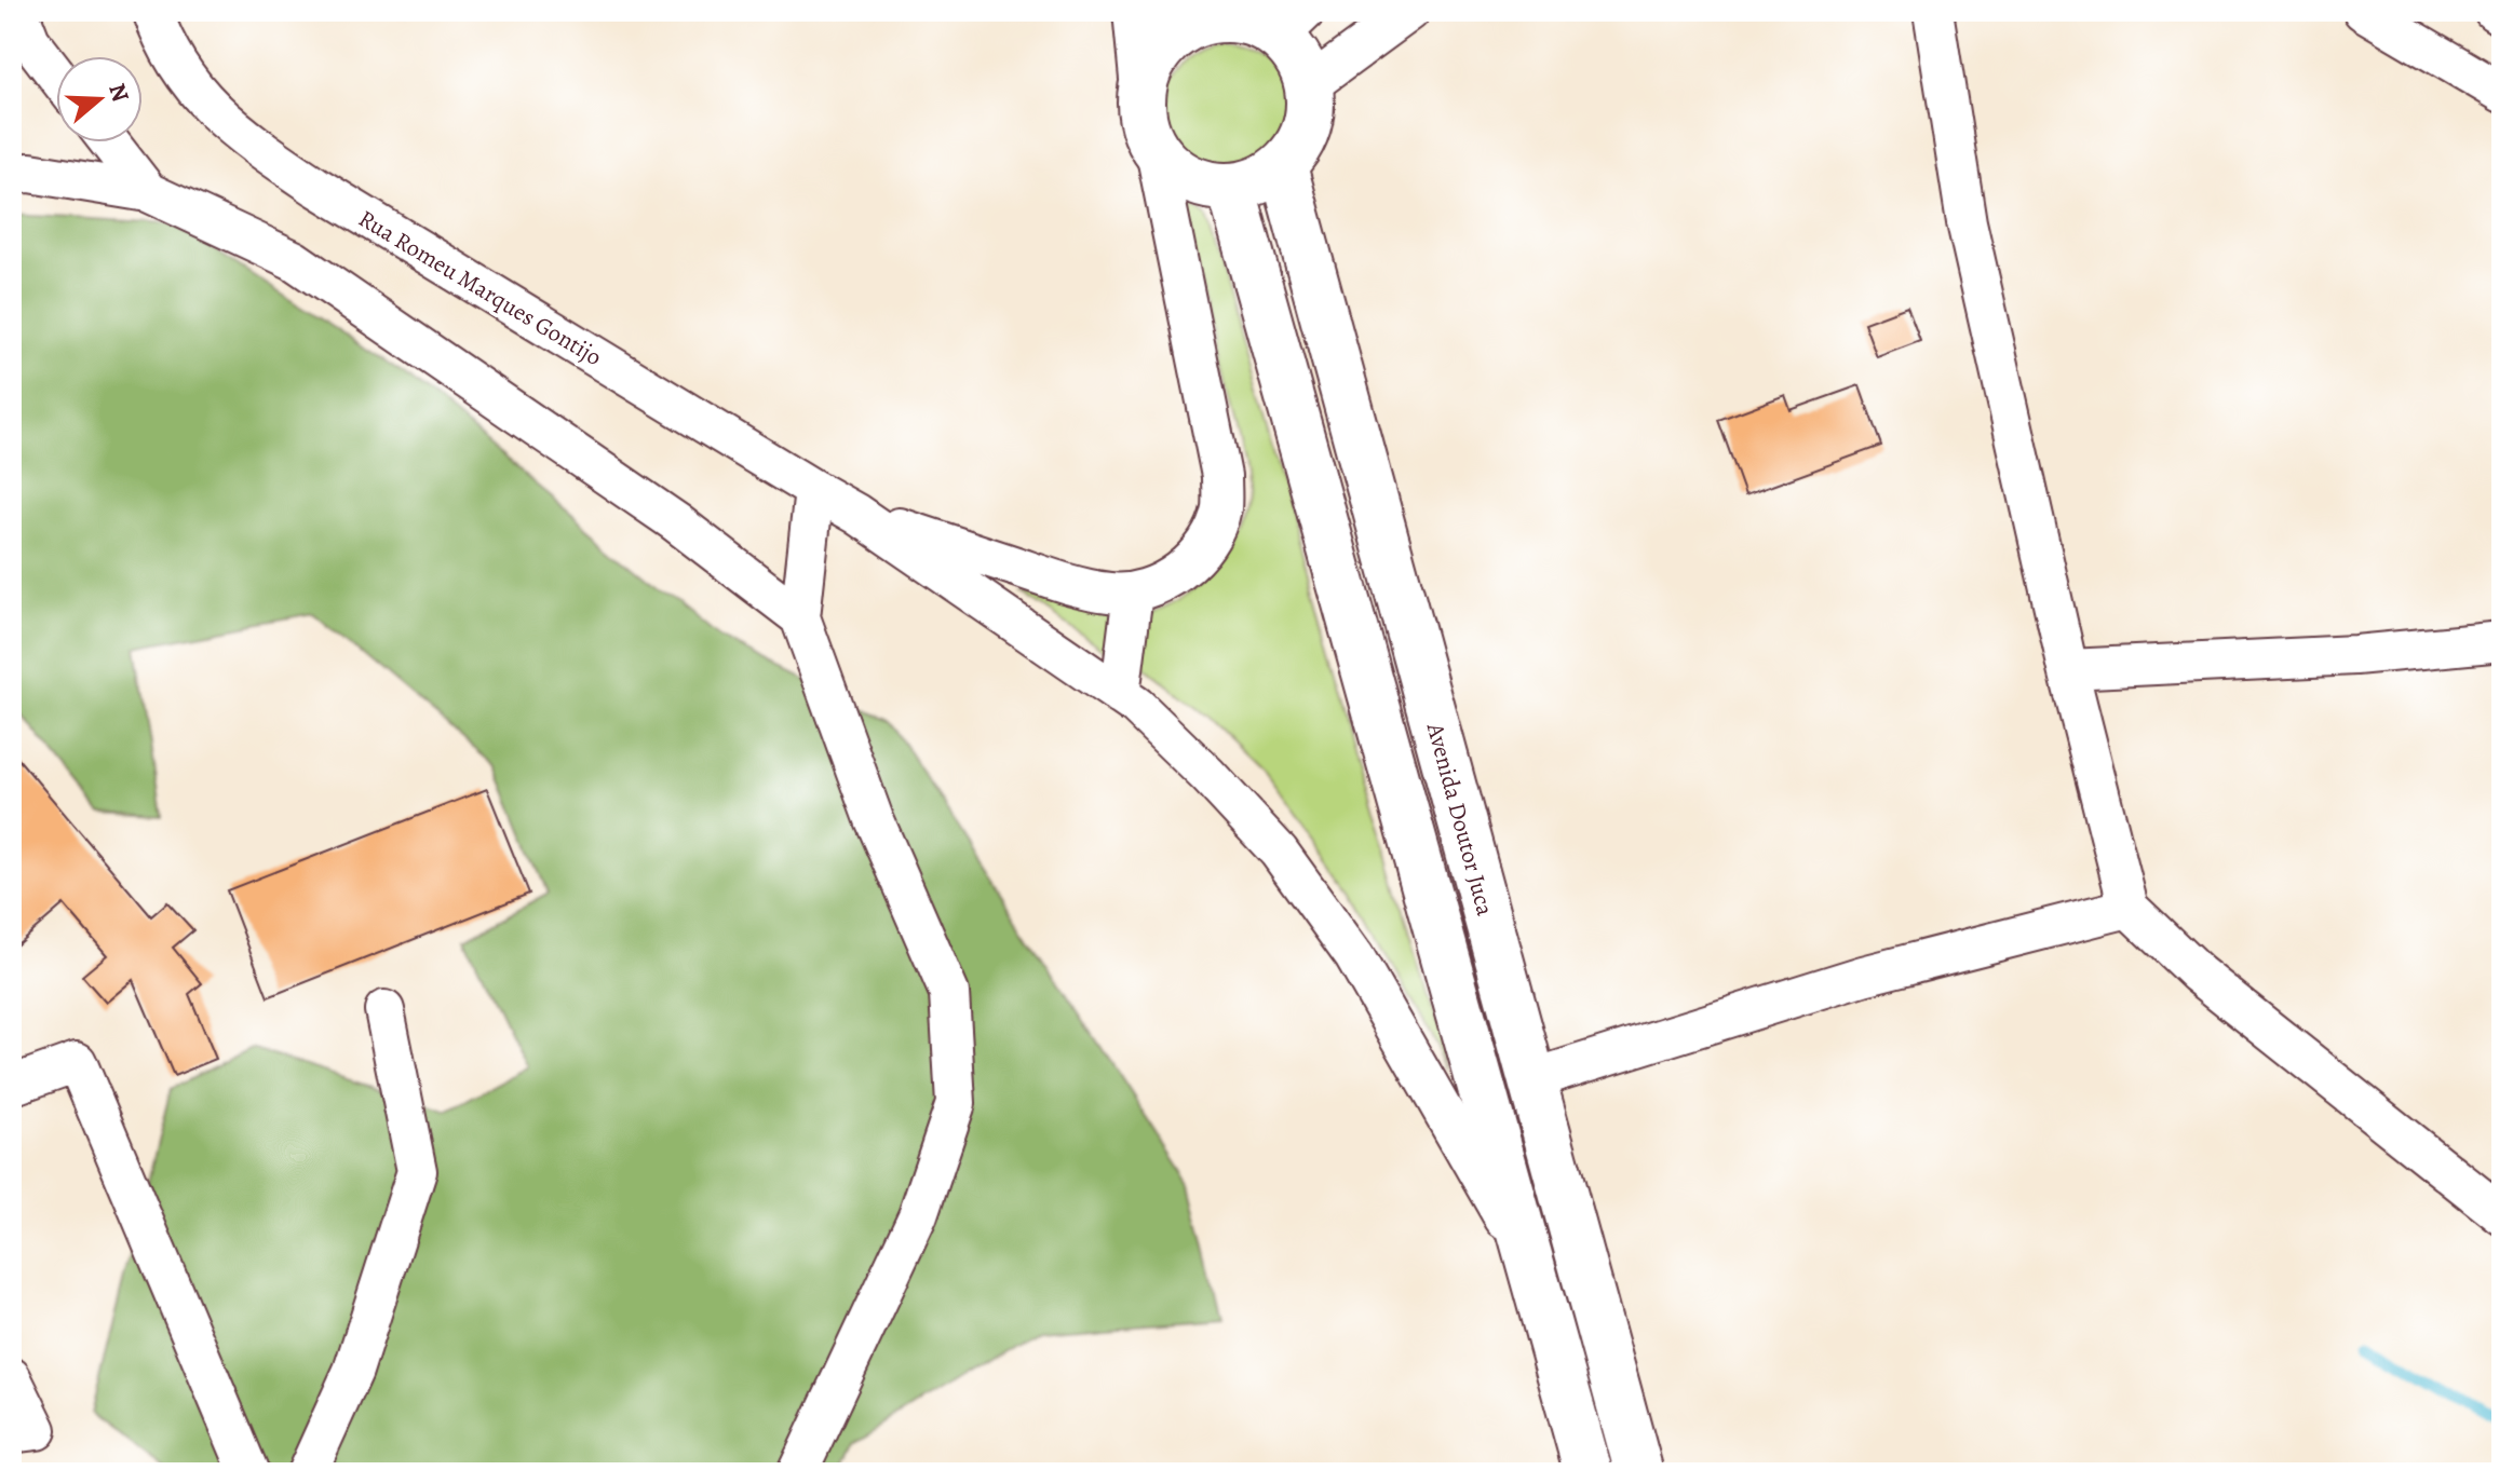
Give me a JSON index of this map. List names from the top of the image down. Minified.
{"streets":{"main road":["Avenida Doutor Juca"],"street":["Rua Romeu Marques Gontijo"]},"north":"right"}
